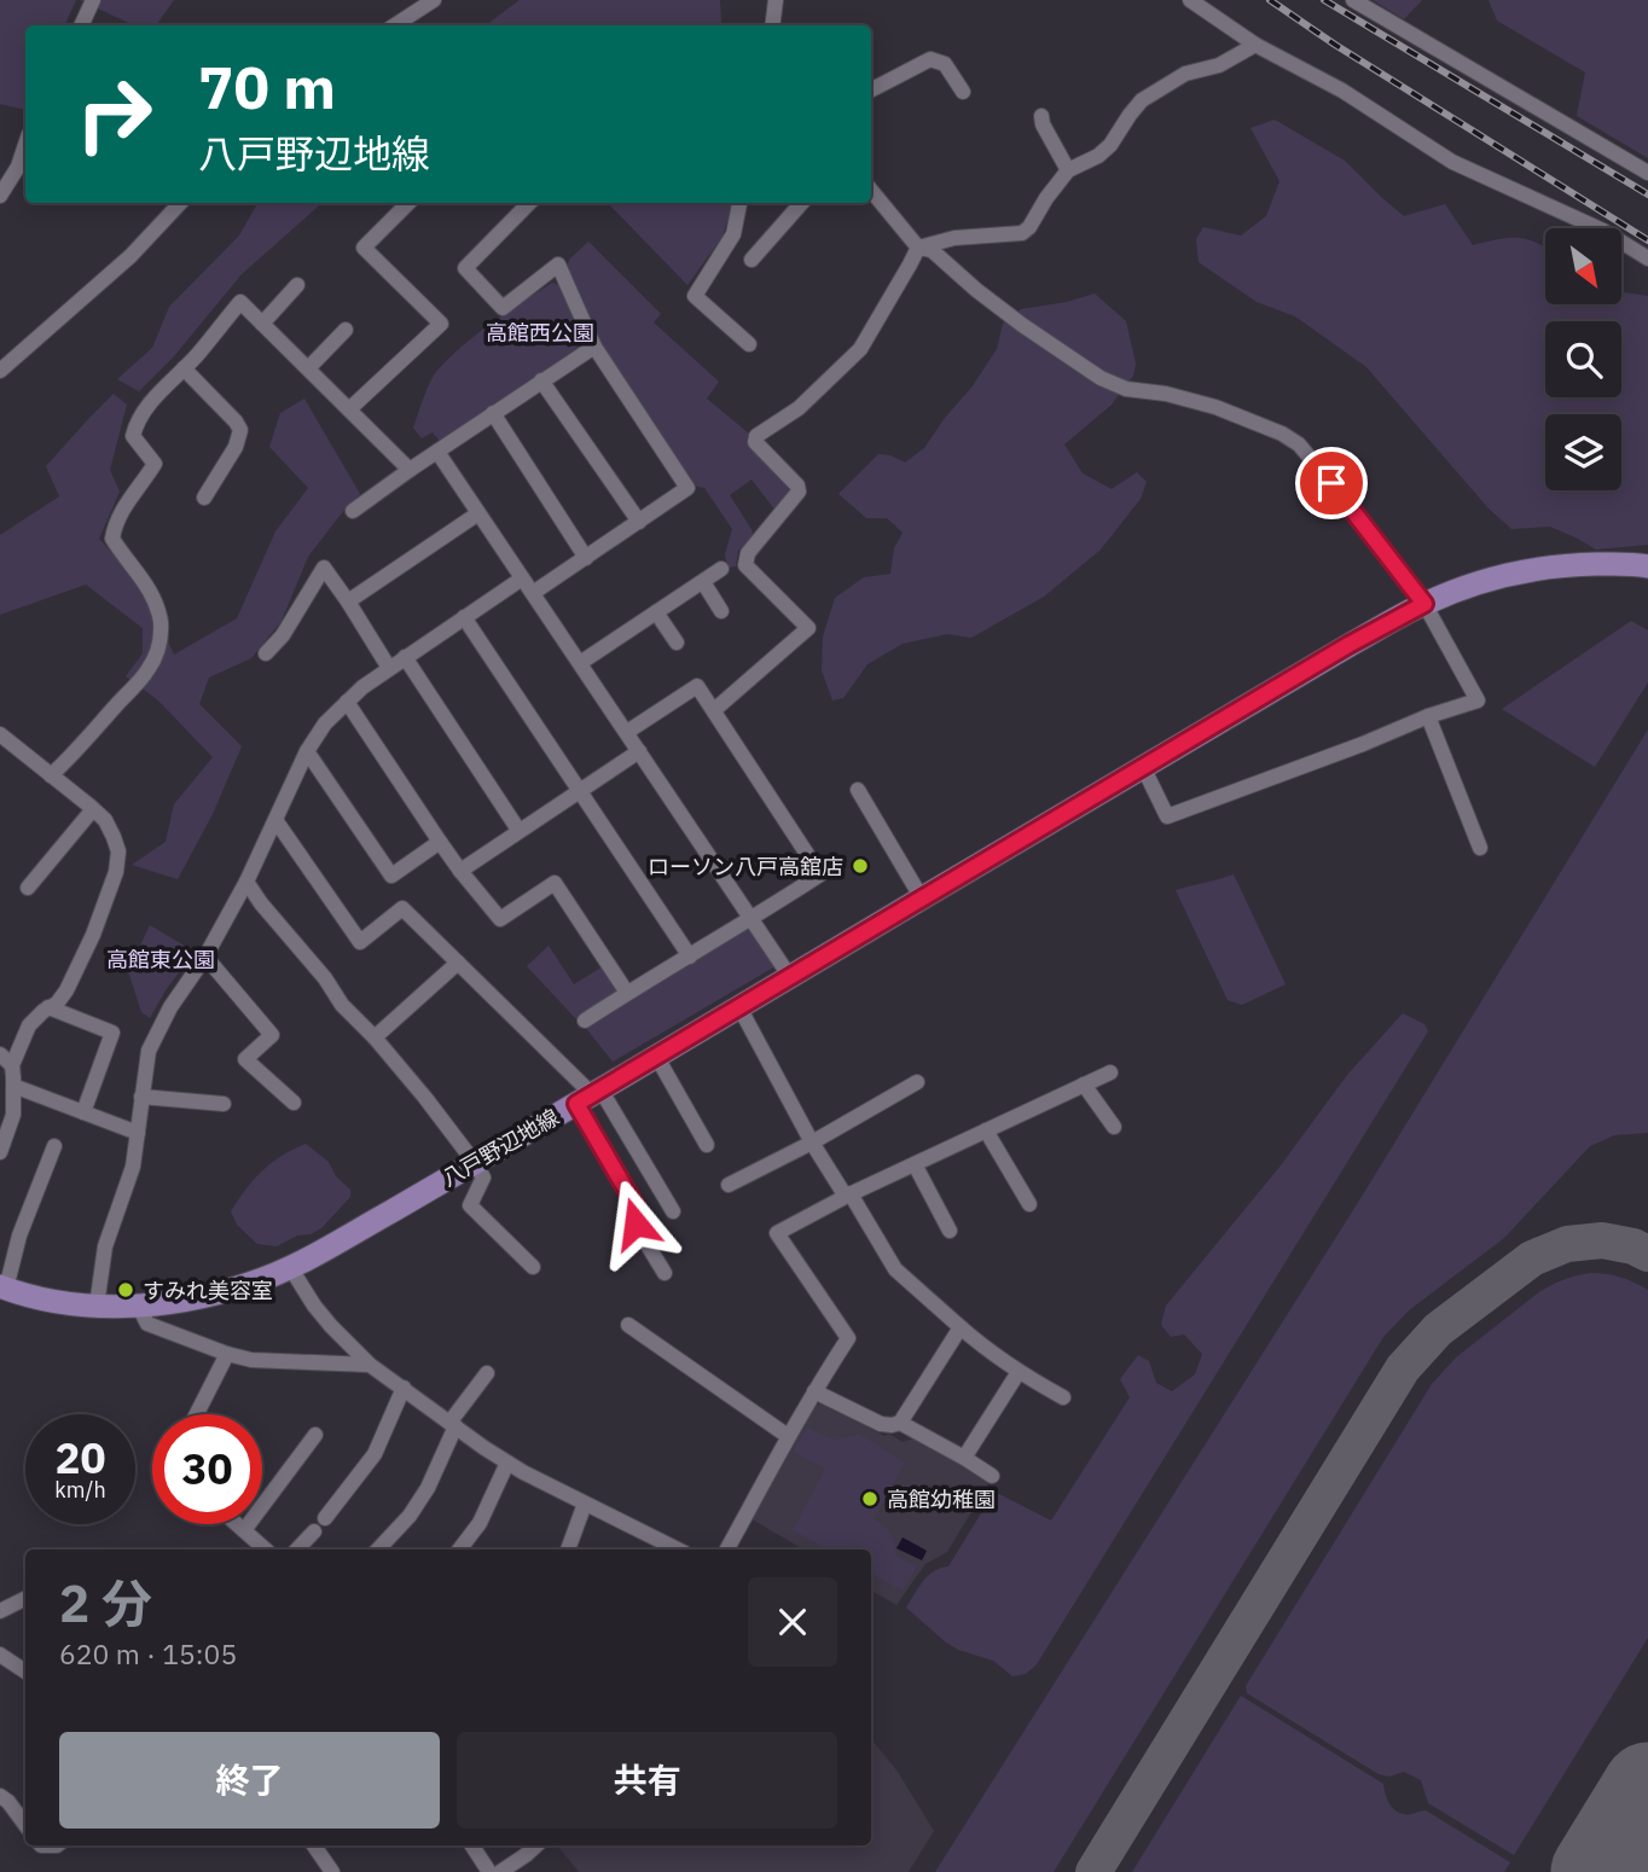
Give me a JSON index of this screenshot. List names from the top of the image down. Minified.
{"streets":{"main road":["八戸野辺地線"]},"parks":["高館西公園","高館東公園"],"places":["ローソン八戸高舘店","すみれ美容室","高館幼稚園"],"north":"bottom right","page":{"turn":["70 m","八戸野辺地線"],"speed":"20 km/h","limit":"30","heading":["2 分","620 m · 15:05"],"buttons":["終了","共有"]}}
